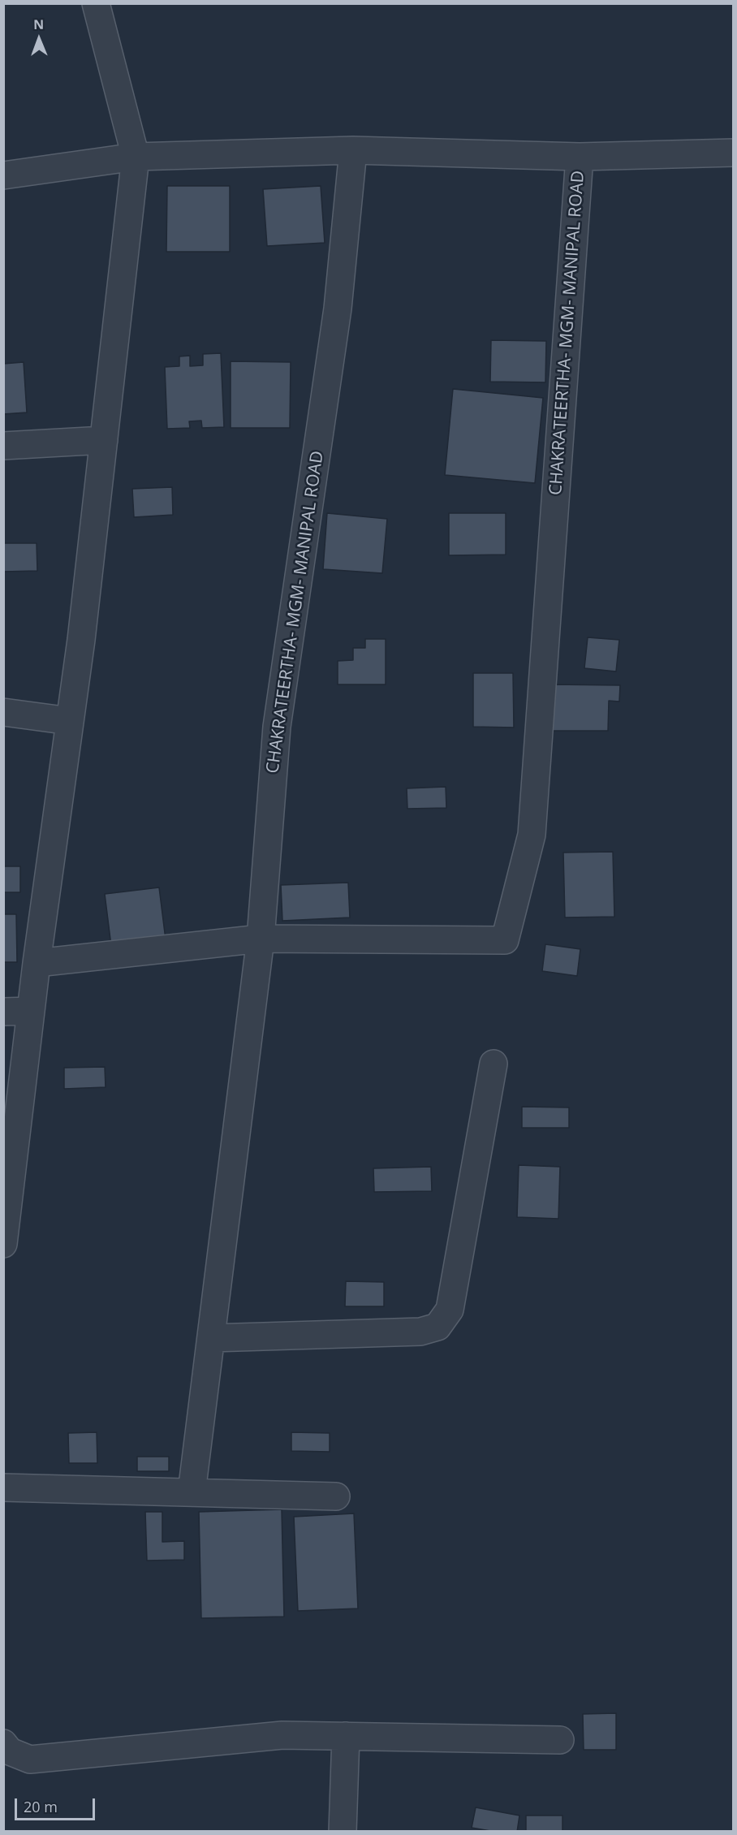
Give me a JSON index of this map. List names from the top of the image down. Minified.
{"streets":{"street":["CHAKRATEERTHA- MGM- MANIPAL ROAD"]},"scale_bar":"20 m","north":"top"}
